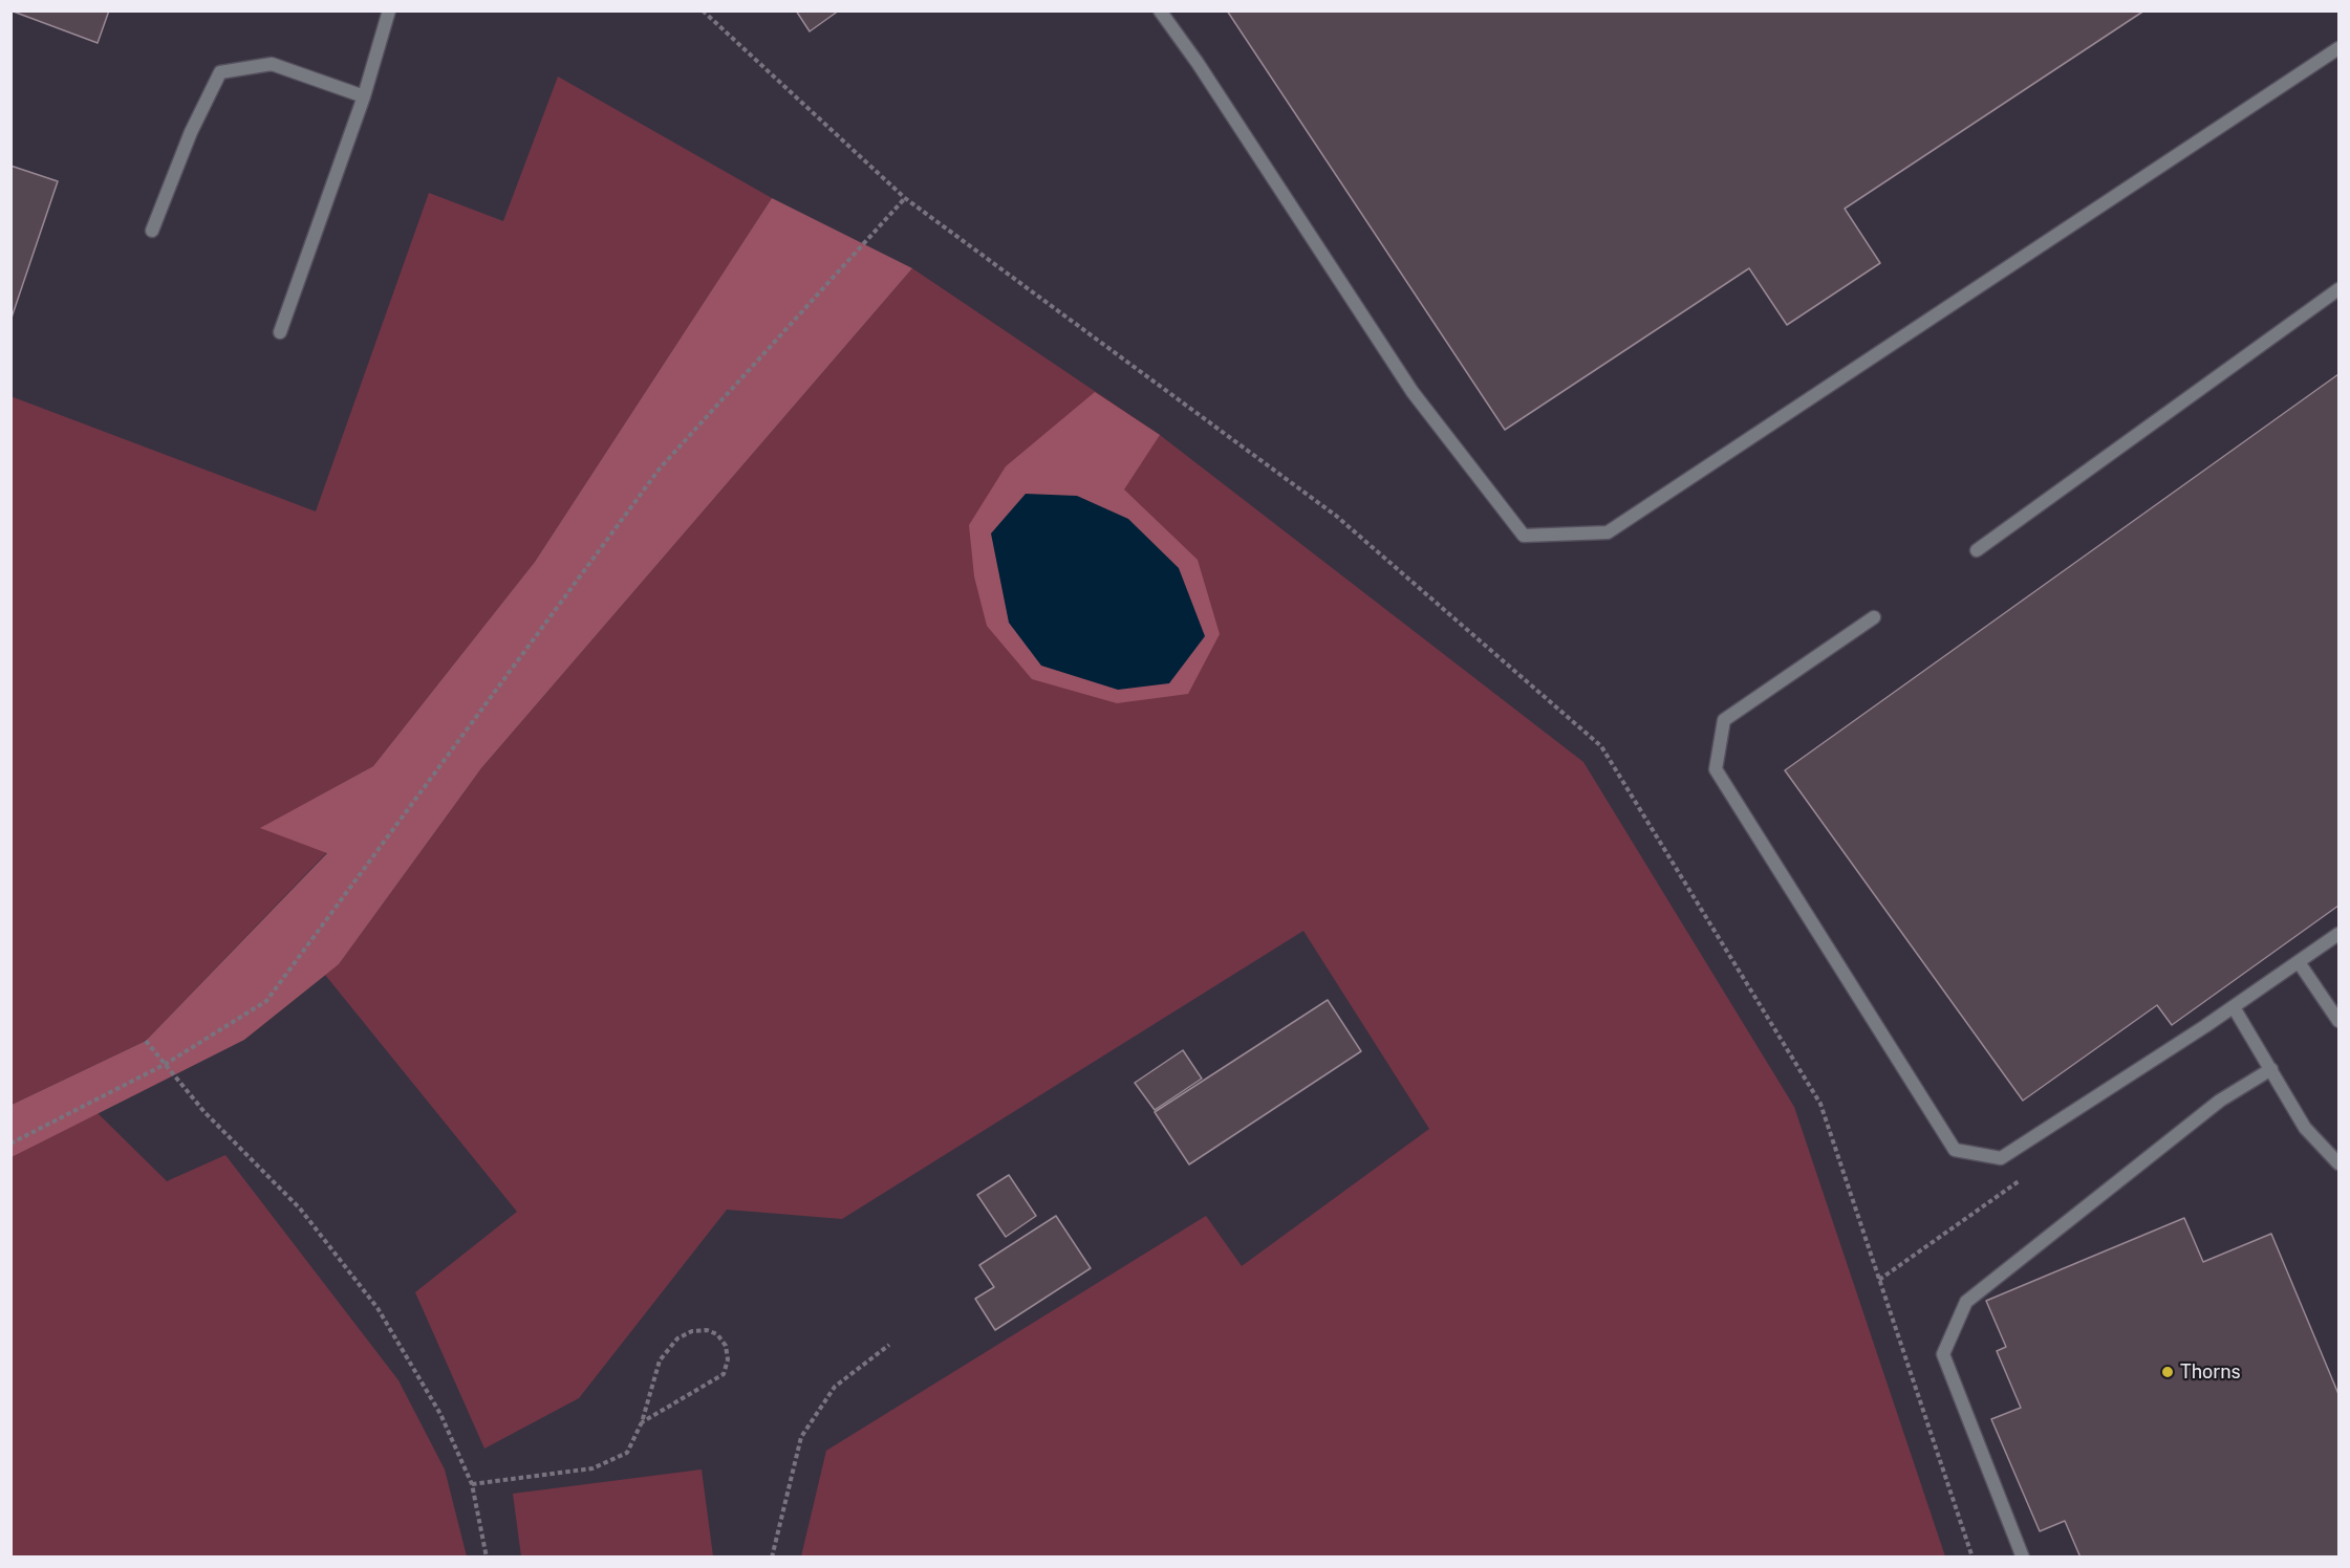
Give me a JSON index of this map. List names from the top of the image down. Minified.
{"places":["Thorns"]}
